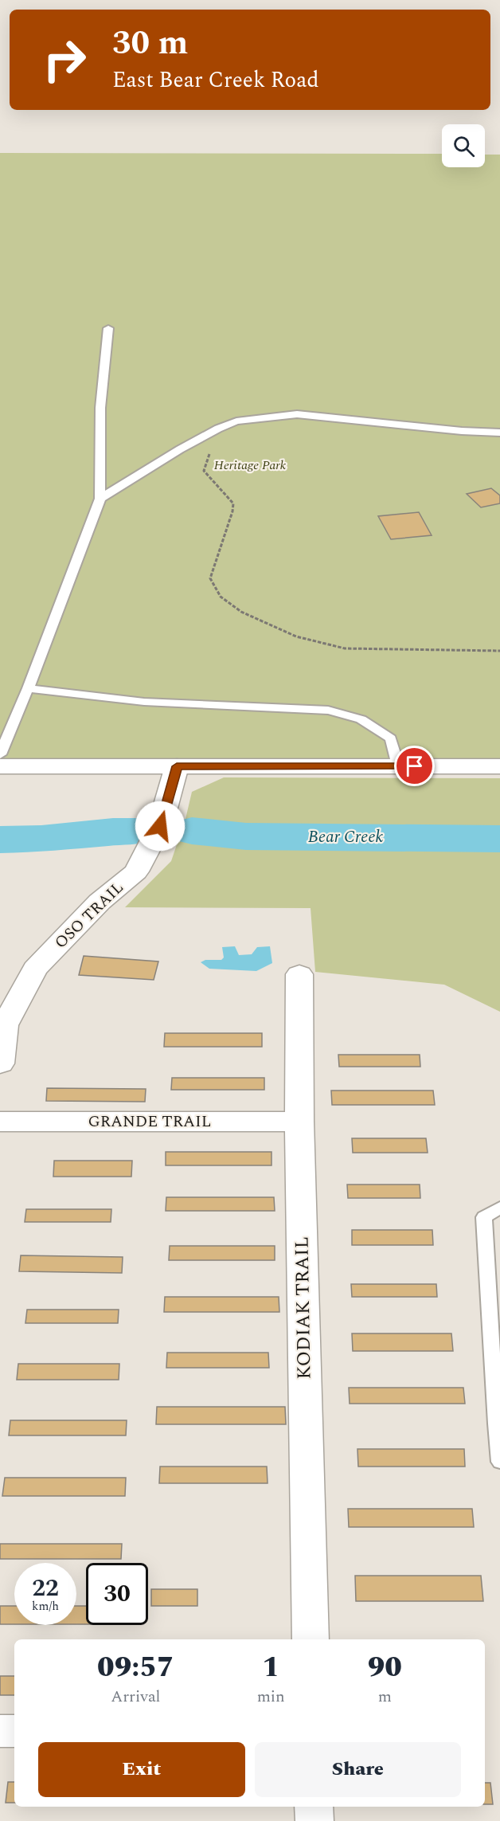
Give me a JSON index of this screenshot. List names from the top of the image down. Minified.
{"streets":{"street":["OSO TRAIL","GRANDE TRAIL","KODIAK TRAIL"]},"crossings":[["GRANDE TRAIL","KODIAK TRAIL"]],"water":["Bear Creek"],"parks":["Heritage Park"],"page":{"turn":["30 m","East Bear Creek Road"],"speed":"22 km/h","limit":"30","eta":["09:57","Arrival","1","min","90","m"],"buttons":["Exit","Share"]}}
